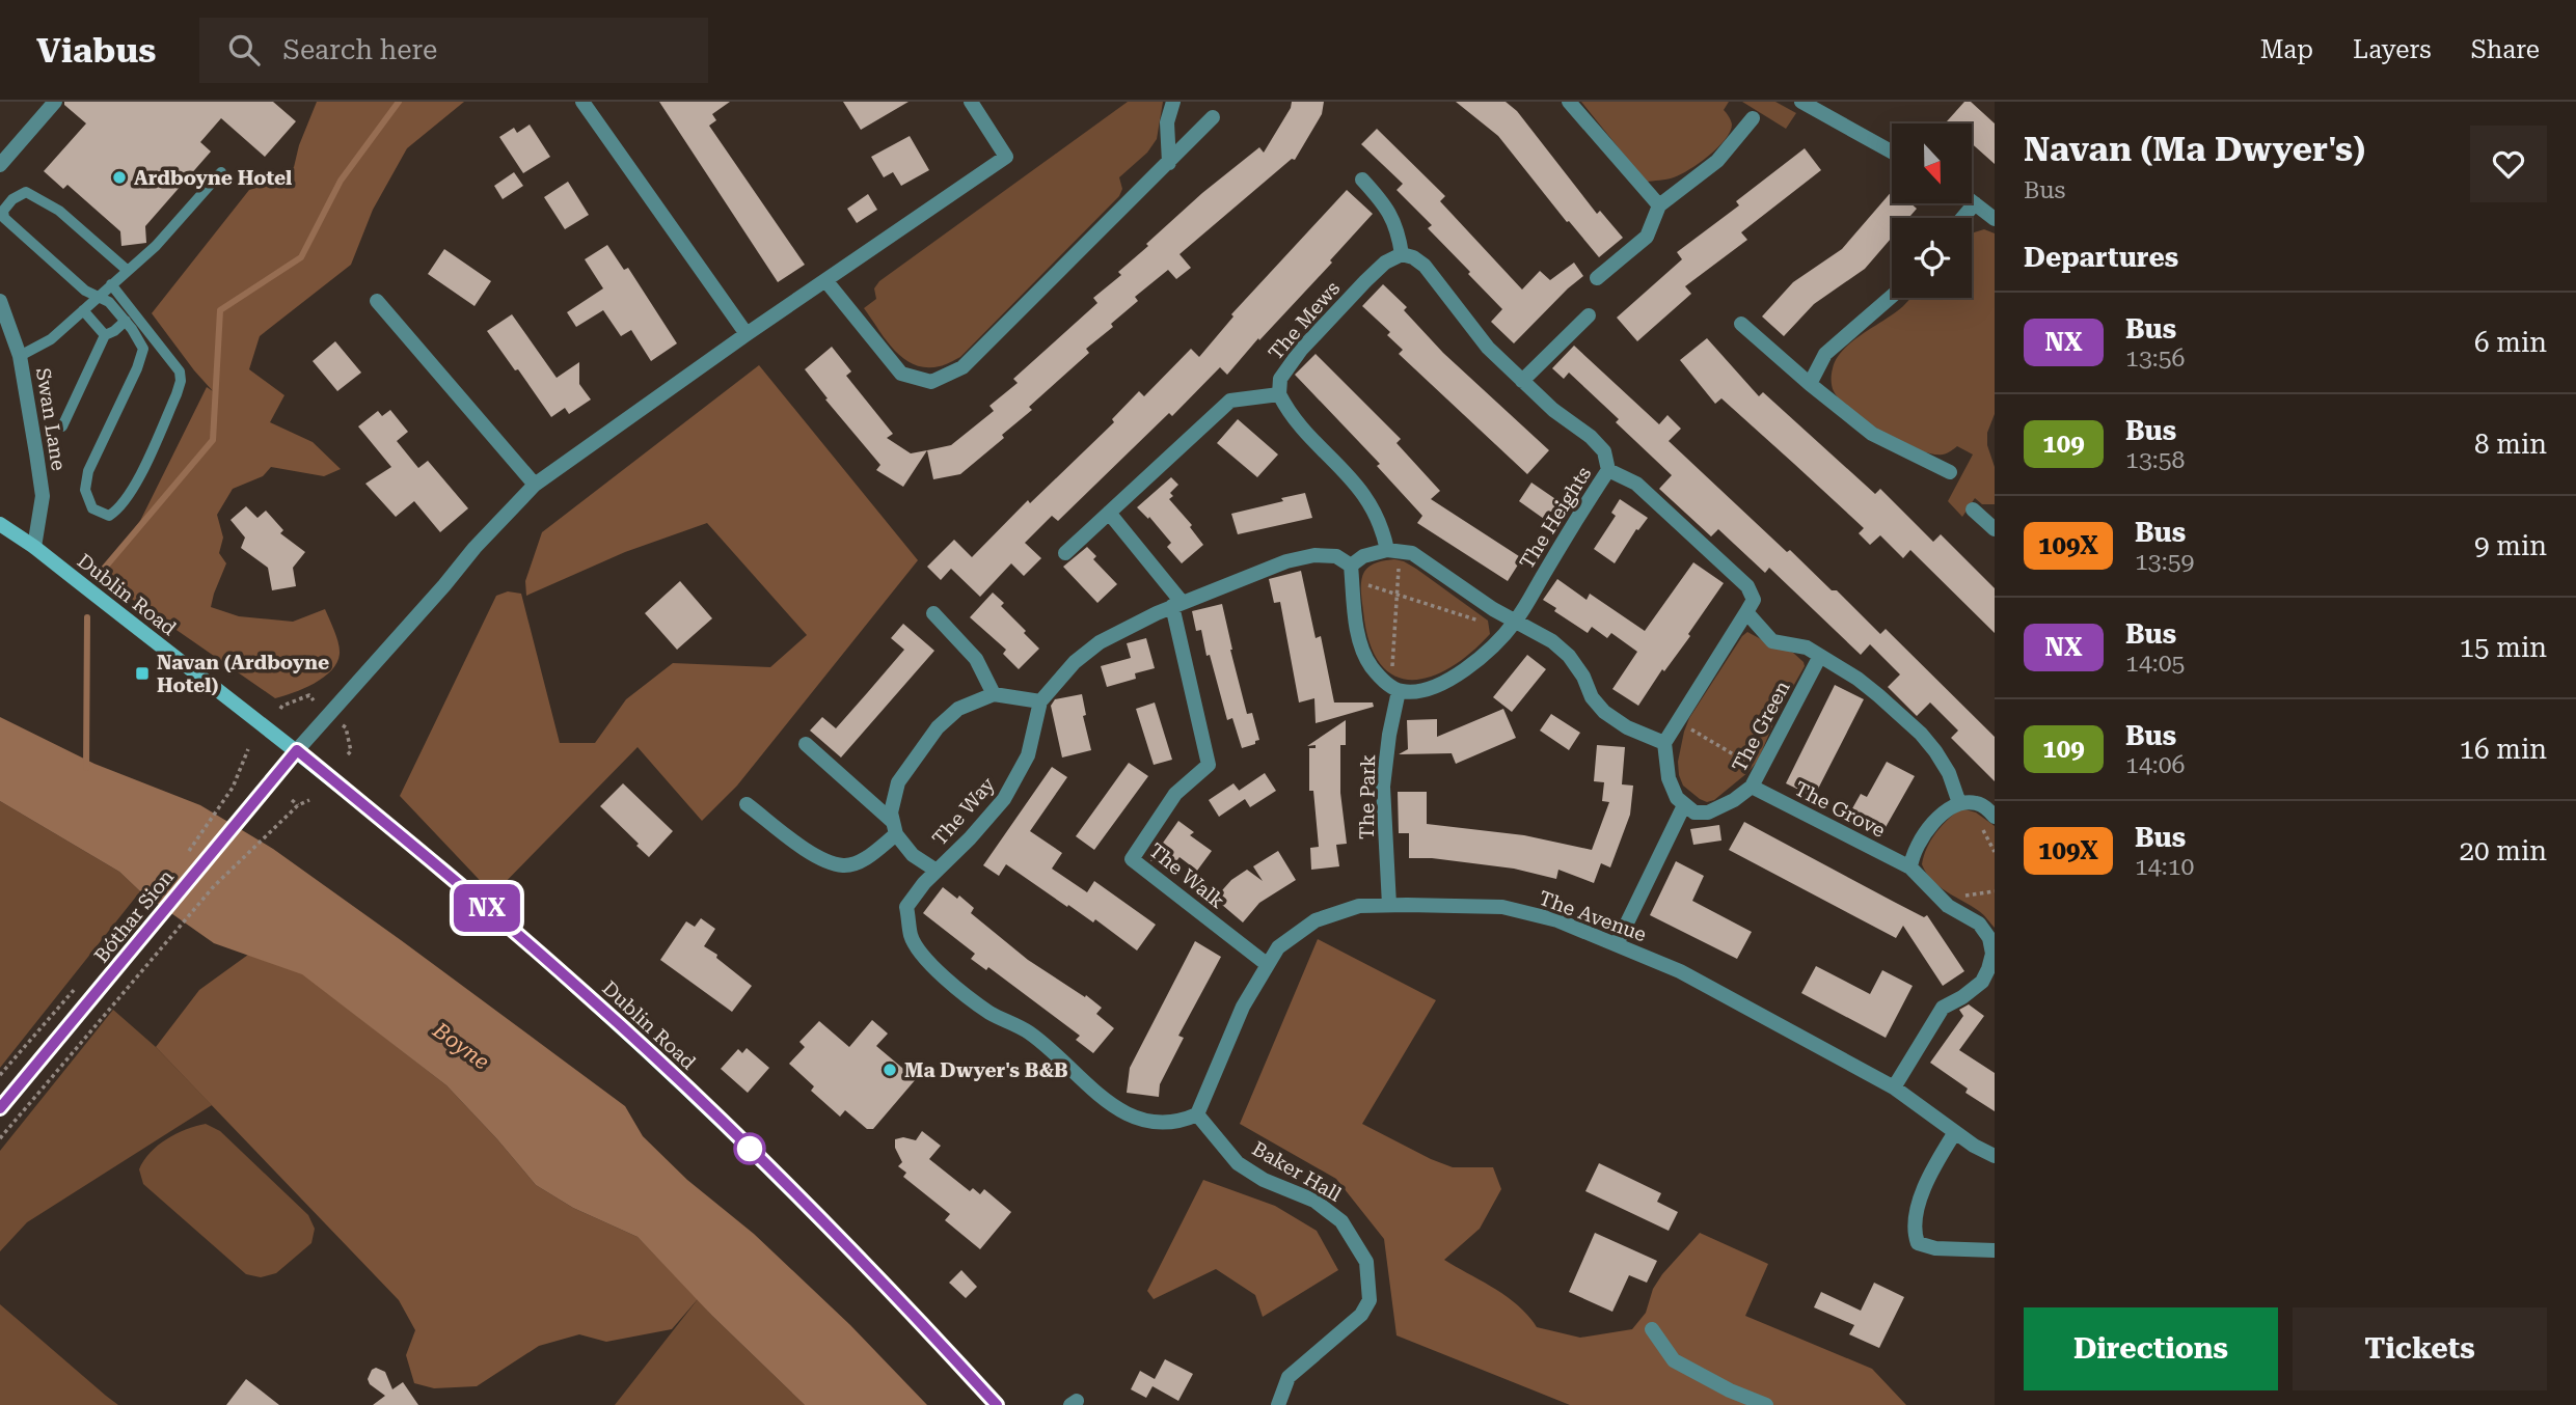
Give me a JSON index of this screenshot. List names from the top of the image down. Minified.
{"streets":{"main road":["Dublin Road"],"street":["The Mews","Swan Lane","The Heights","The Green","The Park","The Grove","The Way","The Walk","Bóthar Sion","The Avenue","Baker Hall"]},"crossings":[["The Mews","The Heights"],["Swan Lane","Dublin Road"],["Dublin Road","Bóthar Sion"],["The Green","The Grove"],["The Park","The Avenue"],["The Grove","The Avenue"],["The Way","The Walk"],["The Way","The Avenue"],["The Way","Baker Hall"],["The Walk","The Avenue"],["The Avenue","Baker Hall"]],"water":["Boyne"],"places":{"other":["Ardboyne Hotel","Ma Dwyer's B&B"],"transit":["Navan (Ardboyne Hotel)"]},"lines":["bus line NX"],"north":"bottom","page":{"header":"Viabus","search":"Search here","nav":["Map","Layers","Share"],"on_map":"NX","heading":[["Navan (Ma Dwyer's)","Bus"],"Departures"],"list":[{"mark":"NX","name":"Bus","note":"13:56","value":"6 min"},{"mark":"109","name":"Bus","note":"13:58","value":"8 min"},{"mark":"109X","name":"Bus","note":"13:59","value":"9 min"},{"mark":"NX","name":"Bus","note":"14:05","value":"15 min"},{"mark":"109","name":"Bus","note":"14:06","value":"16 min"},{"mark":"109X","name":"Bus","note":"14:10","value":"20 min"}],"buttons":["Directions","Tickets"]}}
